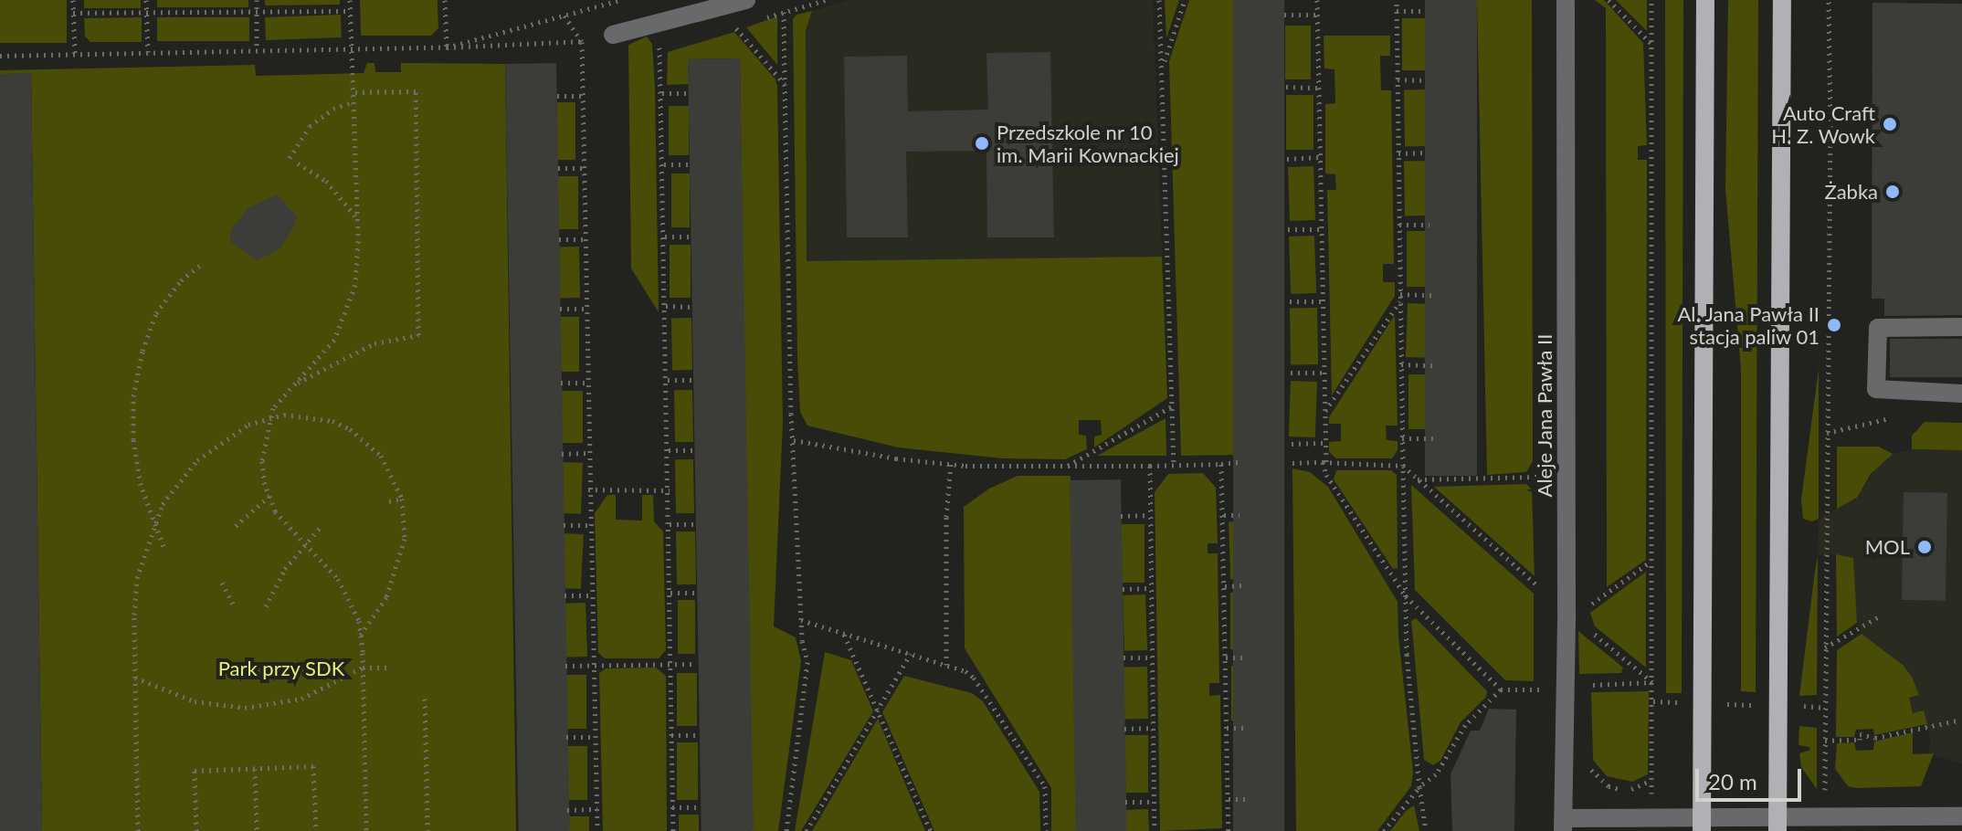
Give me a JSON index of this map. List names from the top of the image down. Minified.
{"streets":{"street":["Aleje Jana Pawła II"]},"parks":["Park przy SDK"],"places":["Auto Craft H. Z. Wowk","Przedszkole nr 10 im. Marii Kownackiej","Żabka","Al. Jana Pawła II stacja paliw 01","MOL"],"scale_bar":"20 m"}
